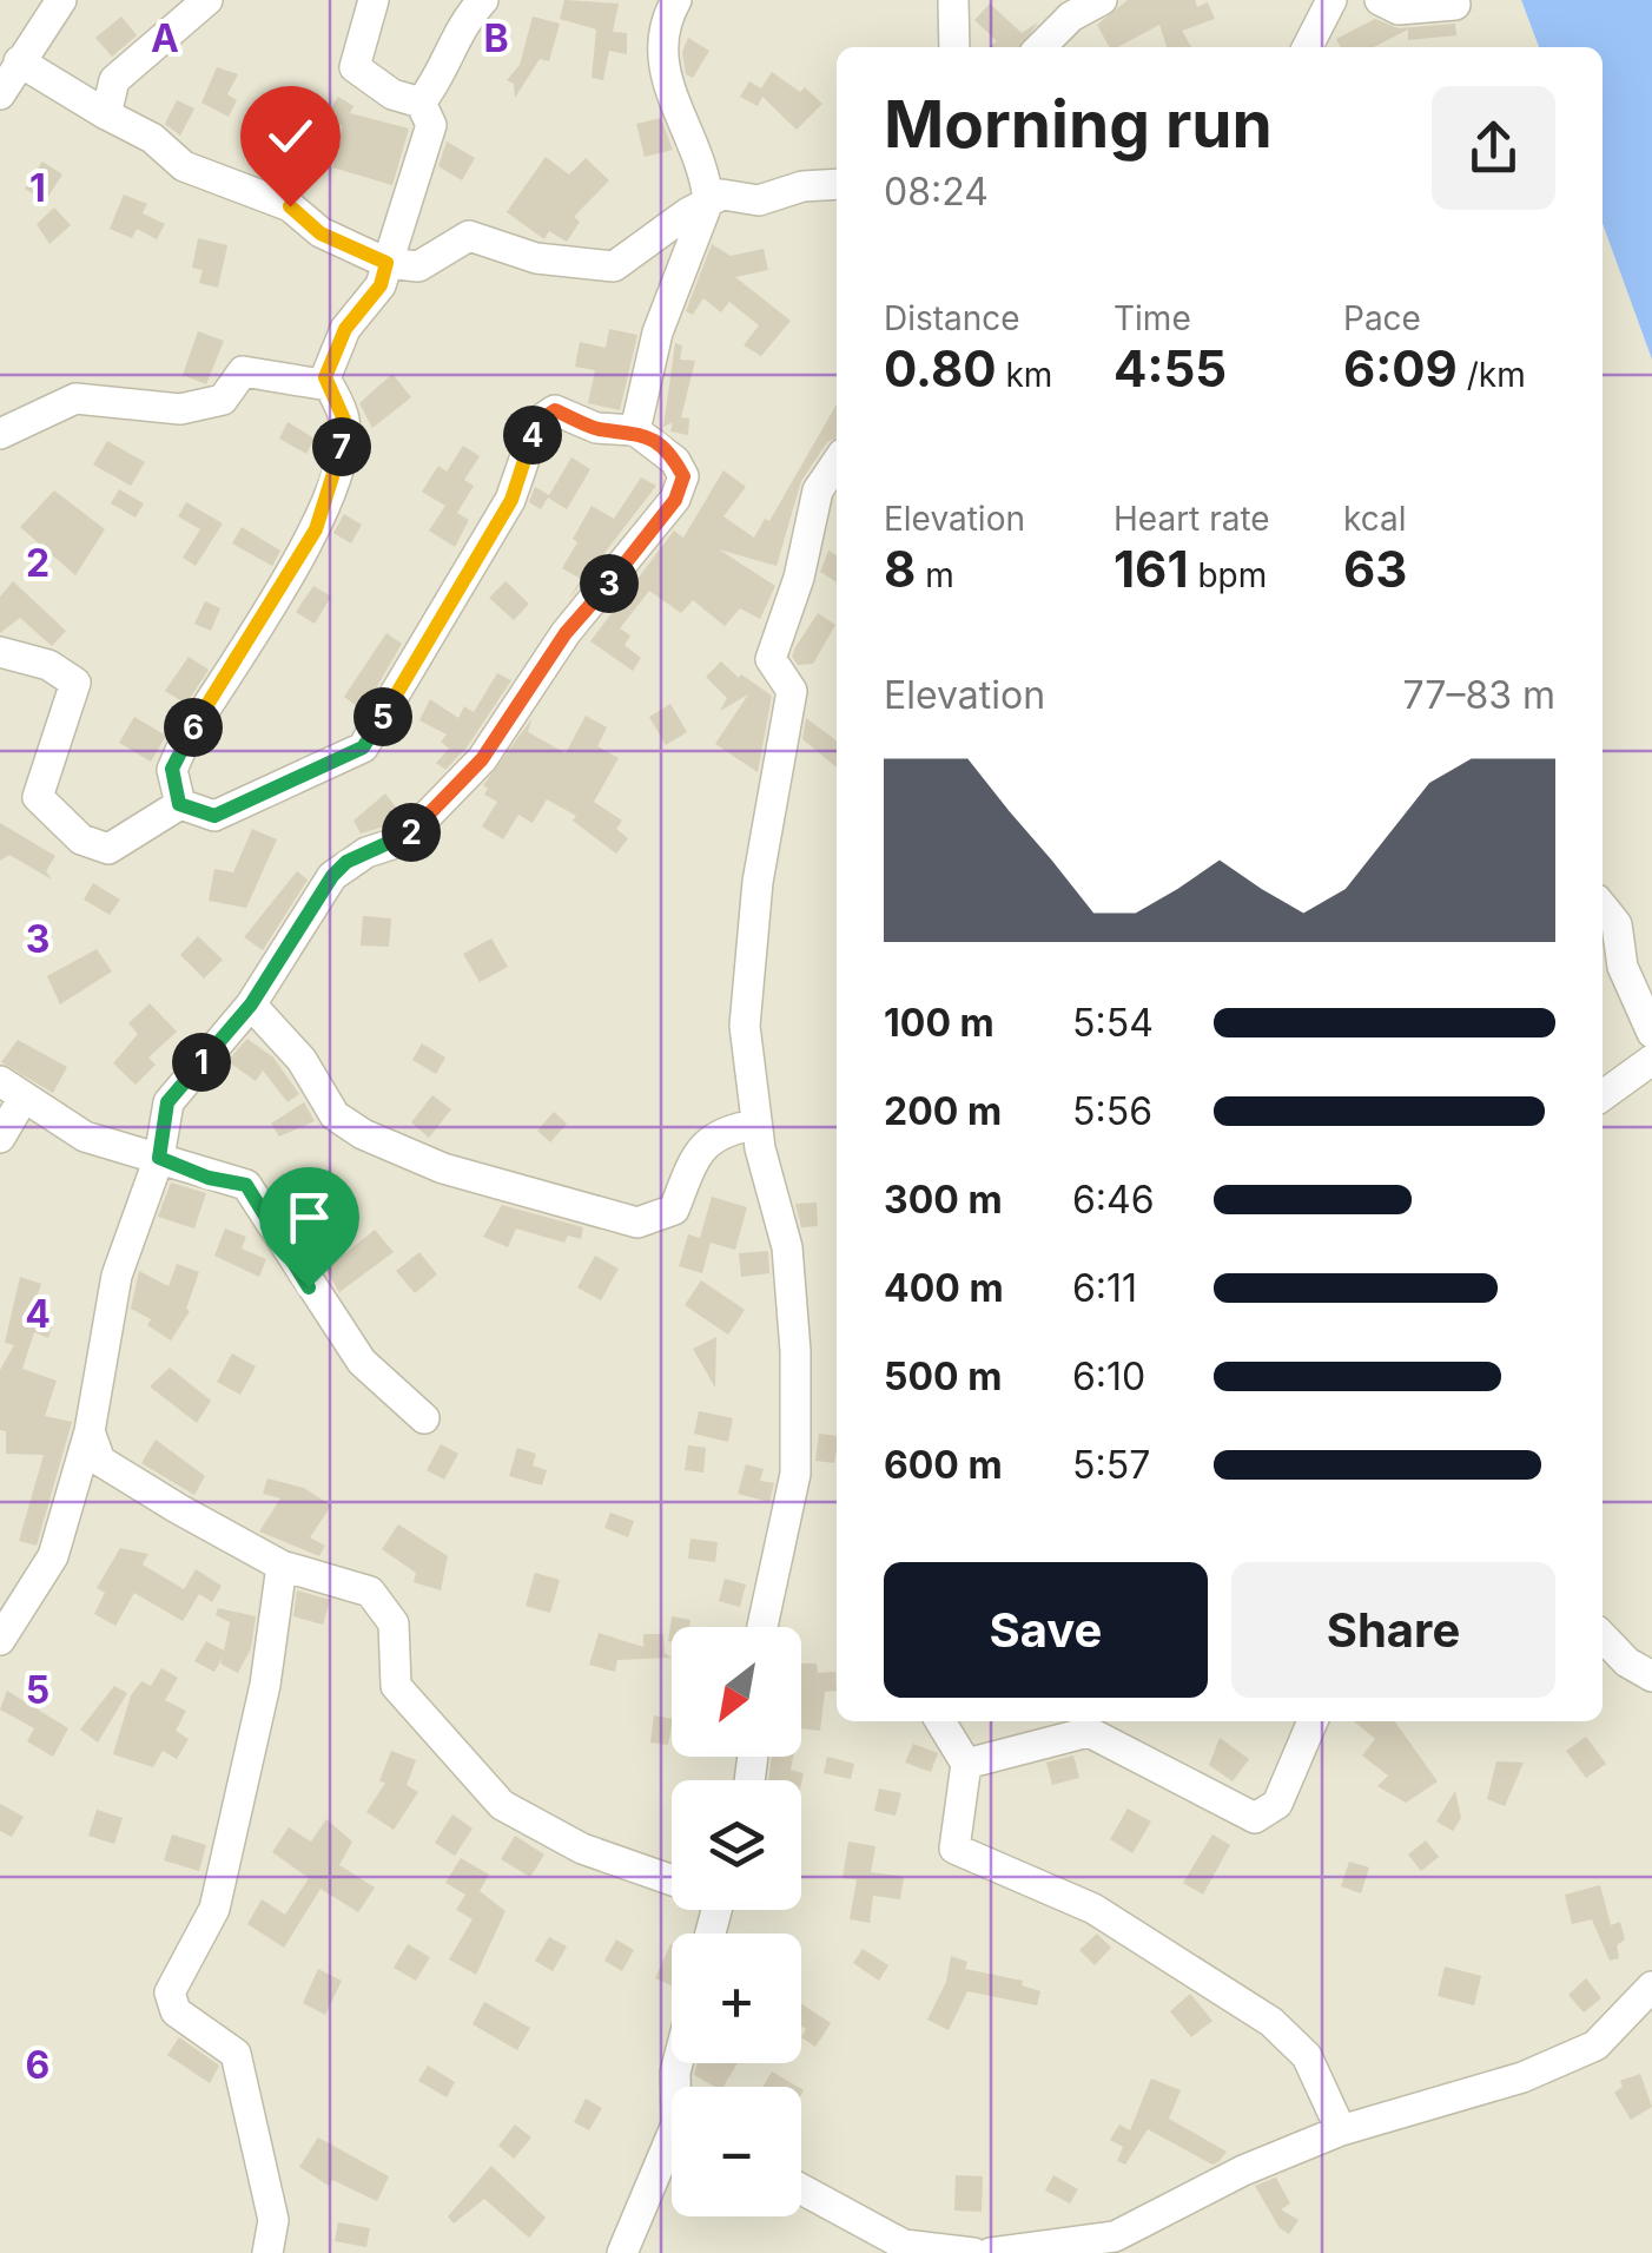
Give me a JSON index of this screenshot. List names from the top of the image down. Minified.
{"north":"bottom left","page":{"heading":["Morning run","08:24"],"stats":[["Distance","0.80 km"],["Time","4:55"],["Pace","6:09 /km"],["Elevation","8 m"],["Heart rate","161 bpm"],["kcal","63"]],"pins":["4","7","3","5","6","2","1"],"chart":["Elevation","77–83 m"],"list":[{"name":"100 m","note":"5:54"},{"name":"200 m","note":"5:56"},{"name":"300 m","note":"6:46"},{"name":"400 m","note":"6:11"},{"name":"500 m","note":"6:10"},{"name":"600 m","note":"5:57"}],"buttons":["Save","Share"],"map_buttons":["+","−"]},"grid":{"columns":["A","B"],"rows":["1","2","3","4","5","6"]}}
